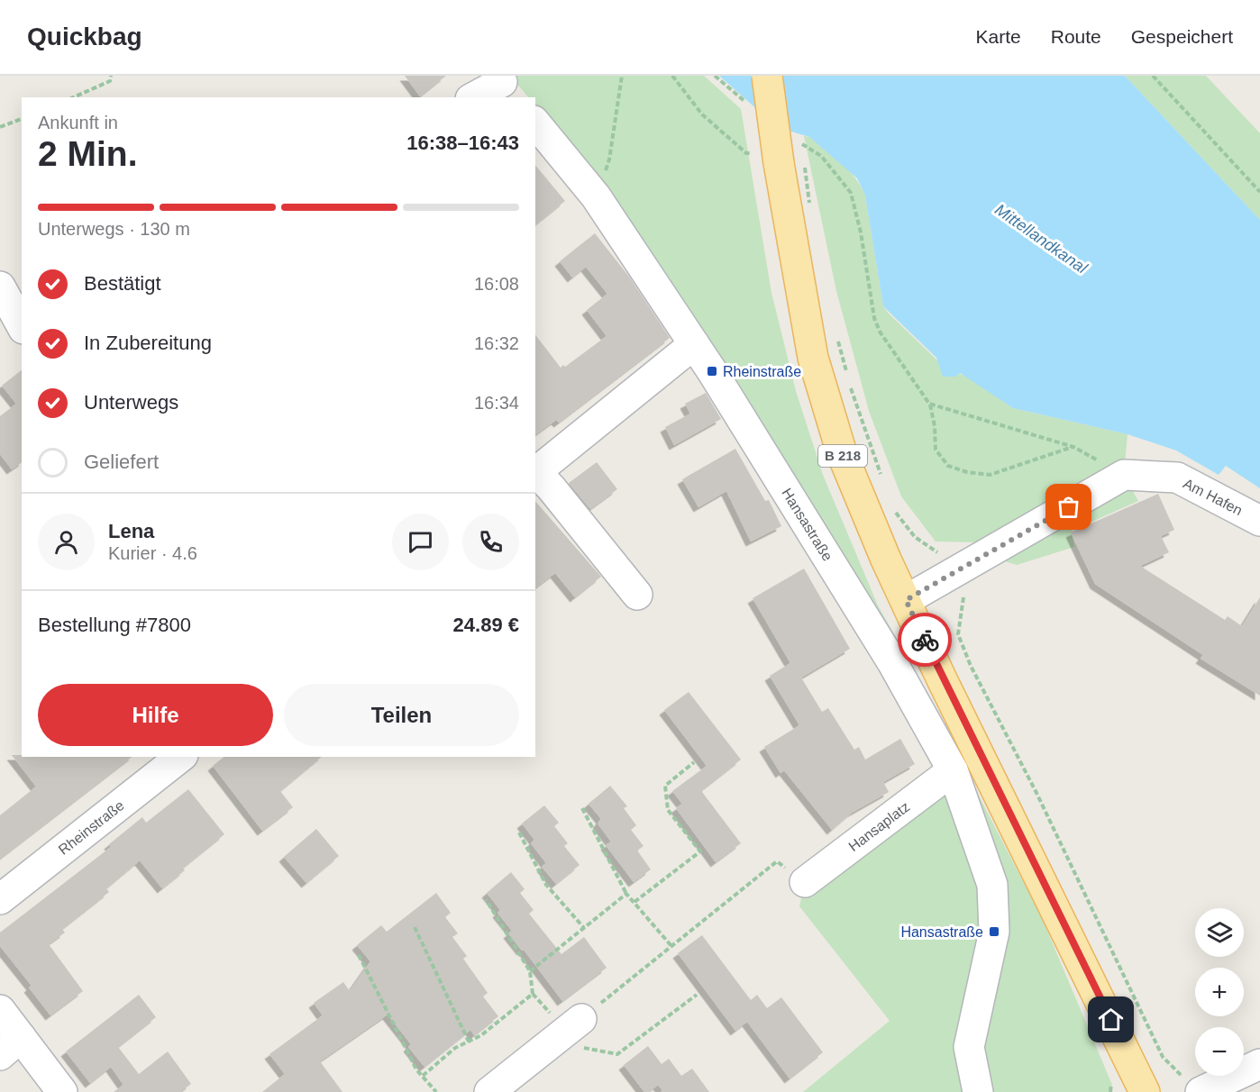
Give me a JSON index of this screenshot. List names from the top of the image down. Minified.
{"streets":{"main road":["B 218"],"street":["Am Hafen","Hansastraße","Hansaplatz","Rheinstraße"]},"crossings":[["Hansastraße","Hansaplatz"]],"water":["Mittellandkanal"],"places":{"transit":["Rheinstraße","Hansastraße"]},"page":{"header":"Quickbag","nav":["Karte","Route","Gespeichert"],"heading":["2 Min.","Ankunft in","16:38–16:43"],"panel":["Lena","Kurier · 4.6","Bestellung #7800","24.89 €"],"bar":"Unterwegs · 130 m","list":[["Bestätigt","16:08"],["In Zubereitung","16:32"],["Unterwegs","16:34"],"Geliefert"],"buttons":["Hilfe","Teilen"],"map_buttons":["+","−"]}}
